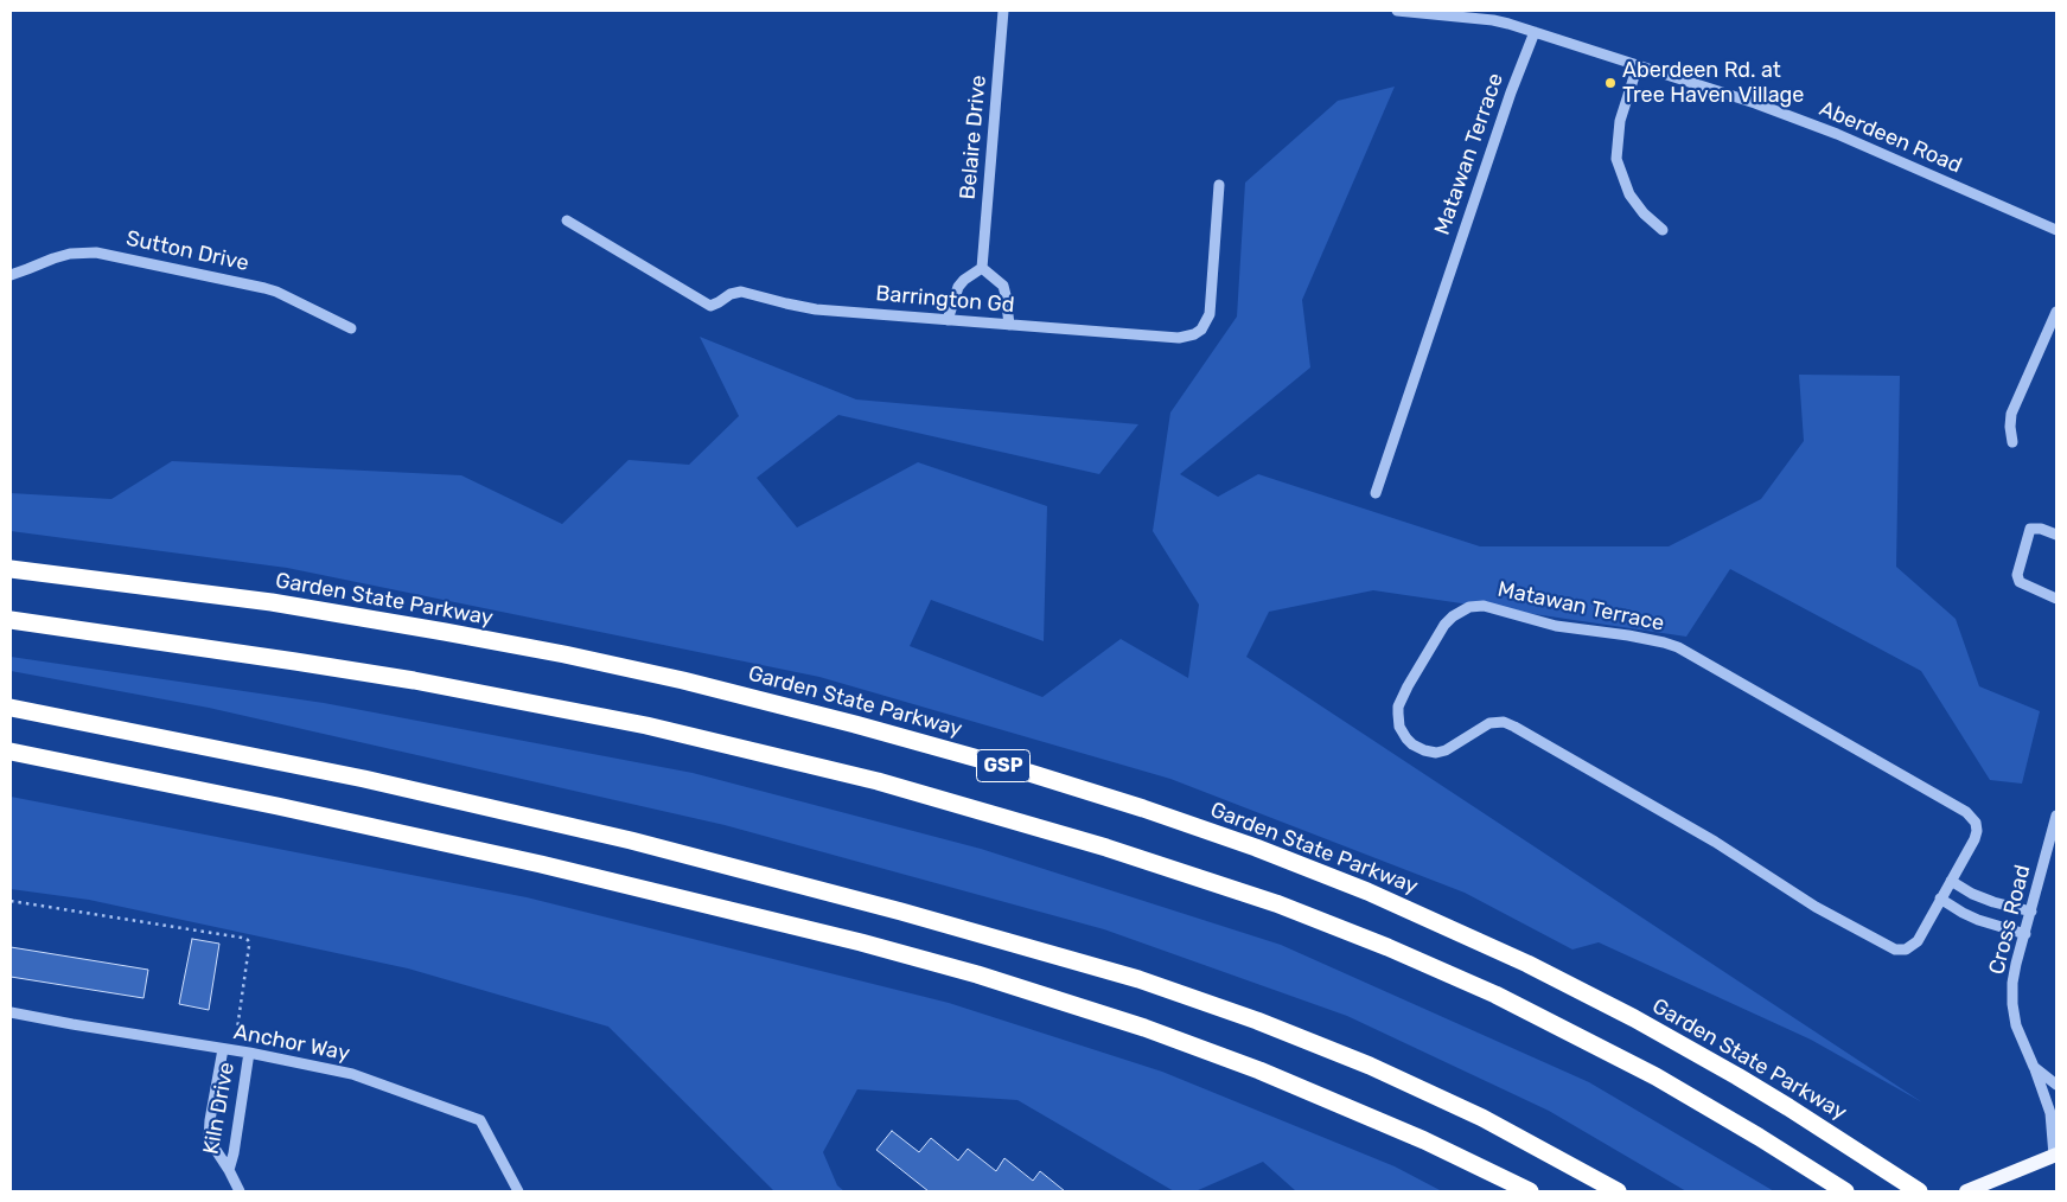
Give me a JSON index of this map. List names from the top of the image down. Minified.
{"streets":{"highway":["Garden State Parkway","GSP"],"street":["Belaire Drive","Aberdeen Road","Matawan Terrace","Sutton Drive","Barrington Gd","Cross Road","Anchor Way","Kiln Drive"]},"crossings":[["Aberdeen Road","Matawan Terrace"],["Anchor Way","Kiln Drive"]],"places":["Aberdeen Rd. at Tree Haven Village"]}
